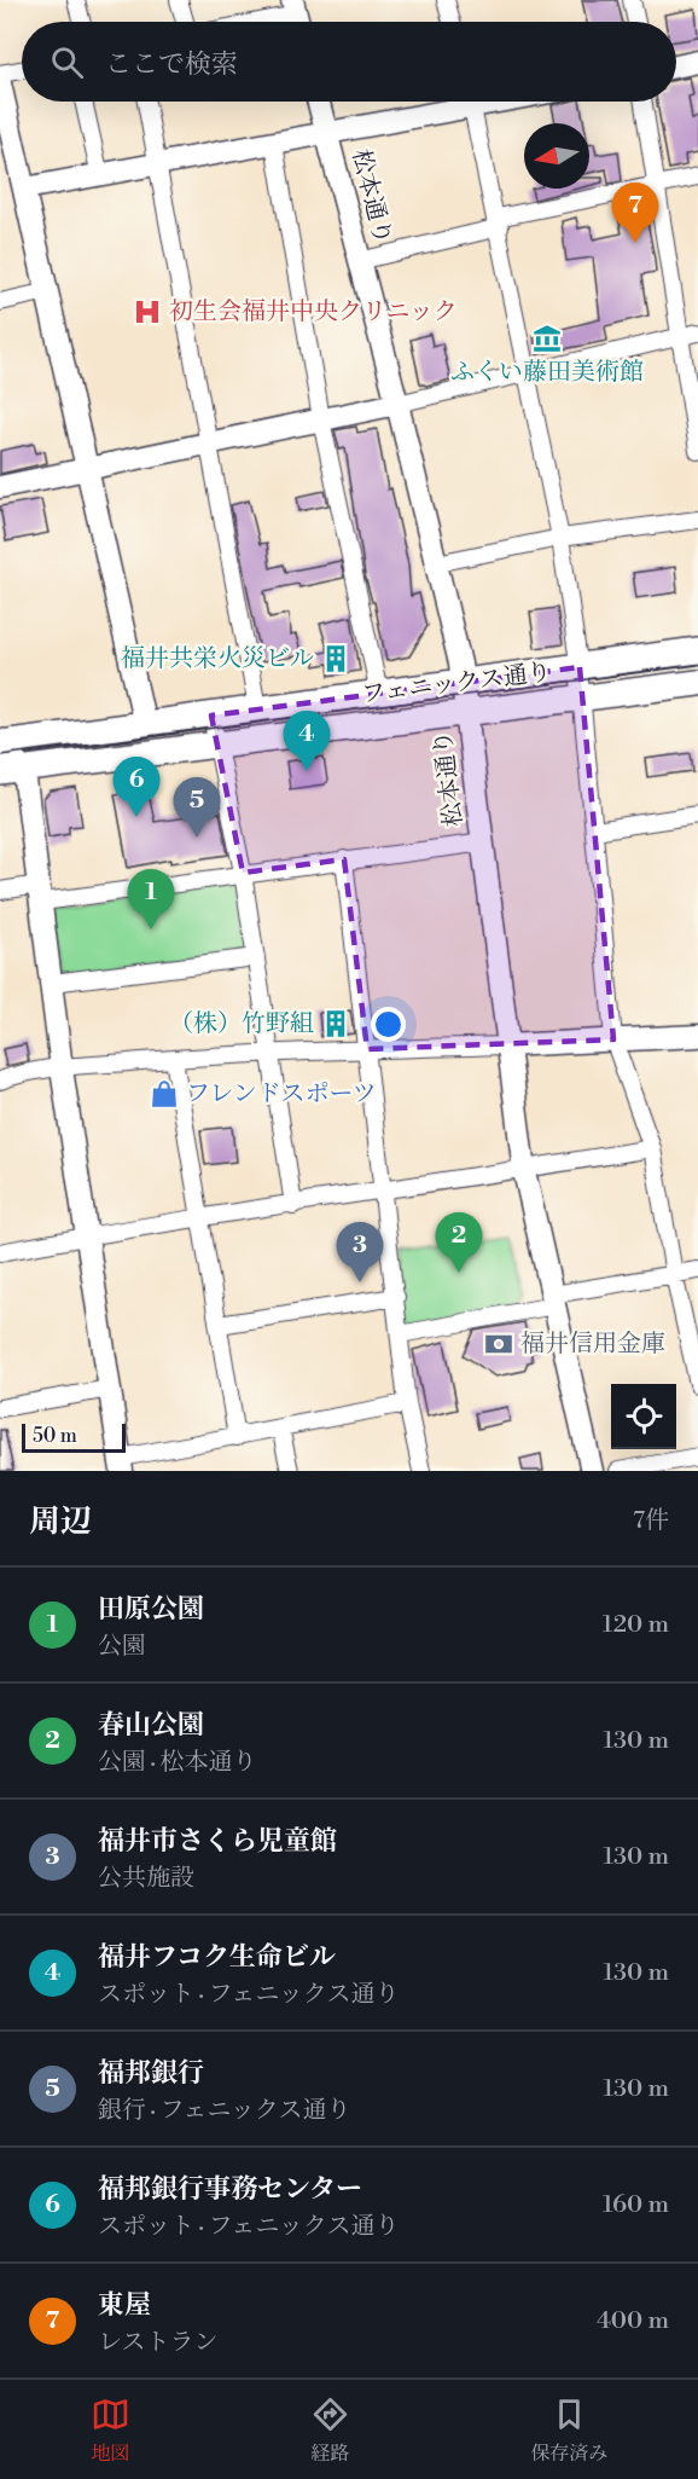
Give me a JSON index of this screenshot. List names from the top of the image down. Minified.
{"streets":{"main road":["フェニックス通り"],"street":["松本通り"]},"crossings":[["松本通り","フェニックス通り"]],"places":{"hospital":["初生会福井中央クリニック"],"museum":["ふくい藤田美術館"],"building":["福井共栄火災ビル","（株）竹野組"],"shop":["フレンドスポーツ"],"bank":["福井信用金庫"]},"scale_bar":"50 m","north":"left","page":{"search":"ここで検索","pins":["7","4","6","5","1","2","3"],"scale":"50 m","heading":["周辺","7件"],"list":[{"mark":"1","name":"田原公園","note":"公園","value":"120 m"},{"mark":"2","name":"春山公園","note":"公園 · 松本通り","value":"130 m"},{"mark":"3","name":"福井市さくら児童館","note":"公共施設","value":"130 m"},{"mark":"4","name":"福井フコク生命ビル","note":"スポット · フェニックス通り","value":"130 m"},{"mark":"5","name":"福邦銀行","note":"銀行 · フェニックス通り","value":"130 m"},{"mark":"6","name":"福邦銀行事務センター","note":"スポット · フェニックス通り","value":"160 m"},{"mark":"7","name":"東屋","note":"レストラン","value":"400 m"}],"nav":["地図","経路","保存済み"]}}
